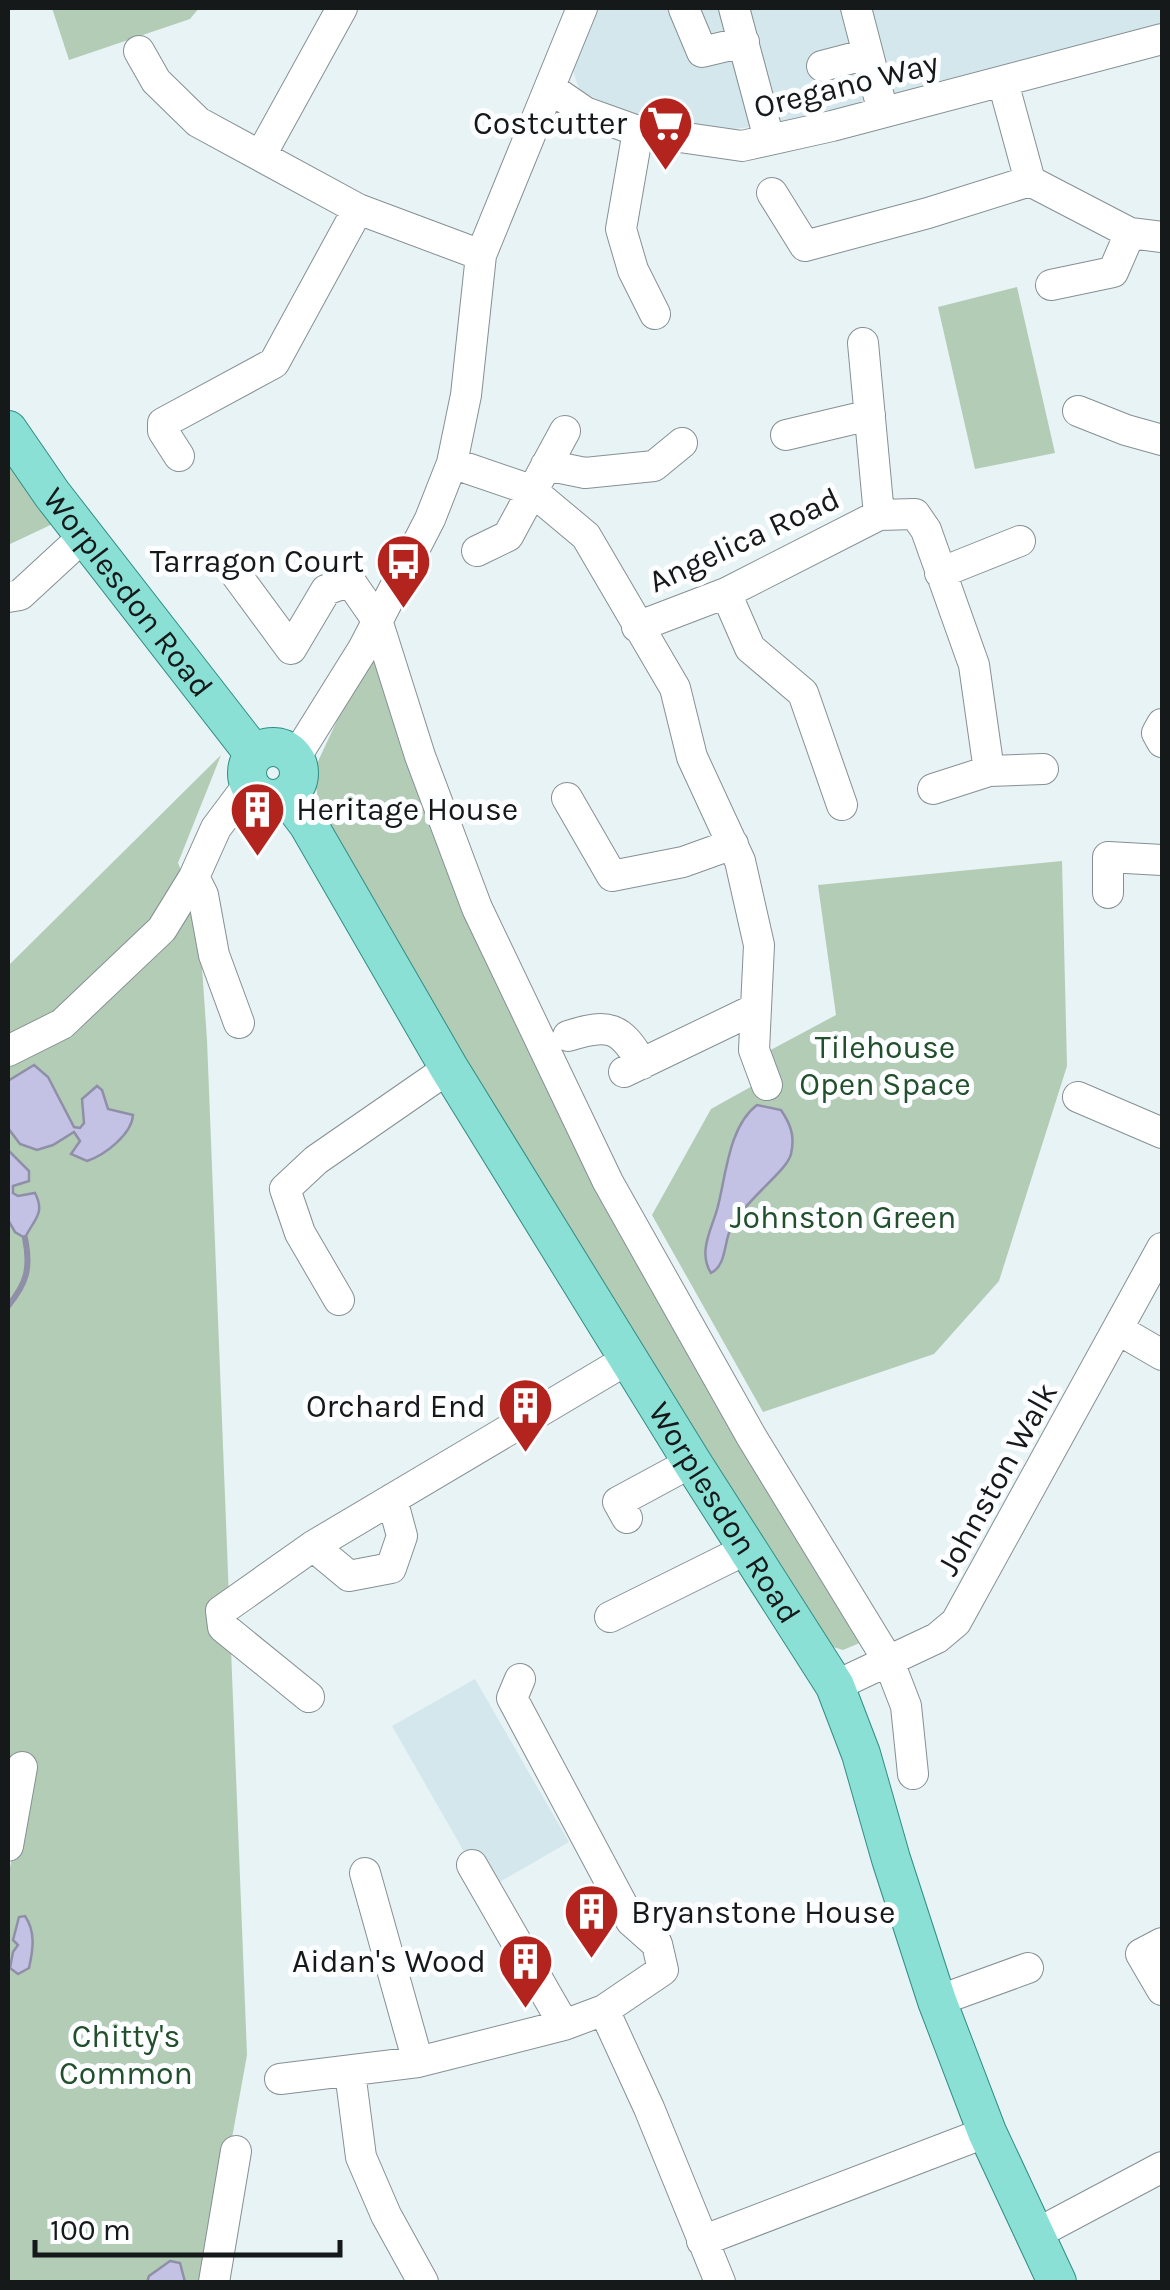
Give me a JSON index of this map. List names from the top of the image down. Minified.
{"streets":{"main road":["Worplesdon Road"],"street":["Oregano Way","Angelica Road","Johnston Walk"]},"crossings":[["Worplesdon Road","Johnston Walk"]],"parks":["Tilehouse Open Space","Johnston Green","Chitty's Common"],"places":{"supermarket":["Costcutter"],"bus stop":["Tarragon Court"],"building":["Heritage House","Orchard End","Bryanstone House","Aidan's Wood"]},"scale_bar":"100 m"}
